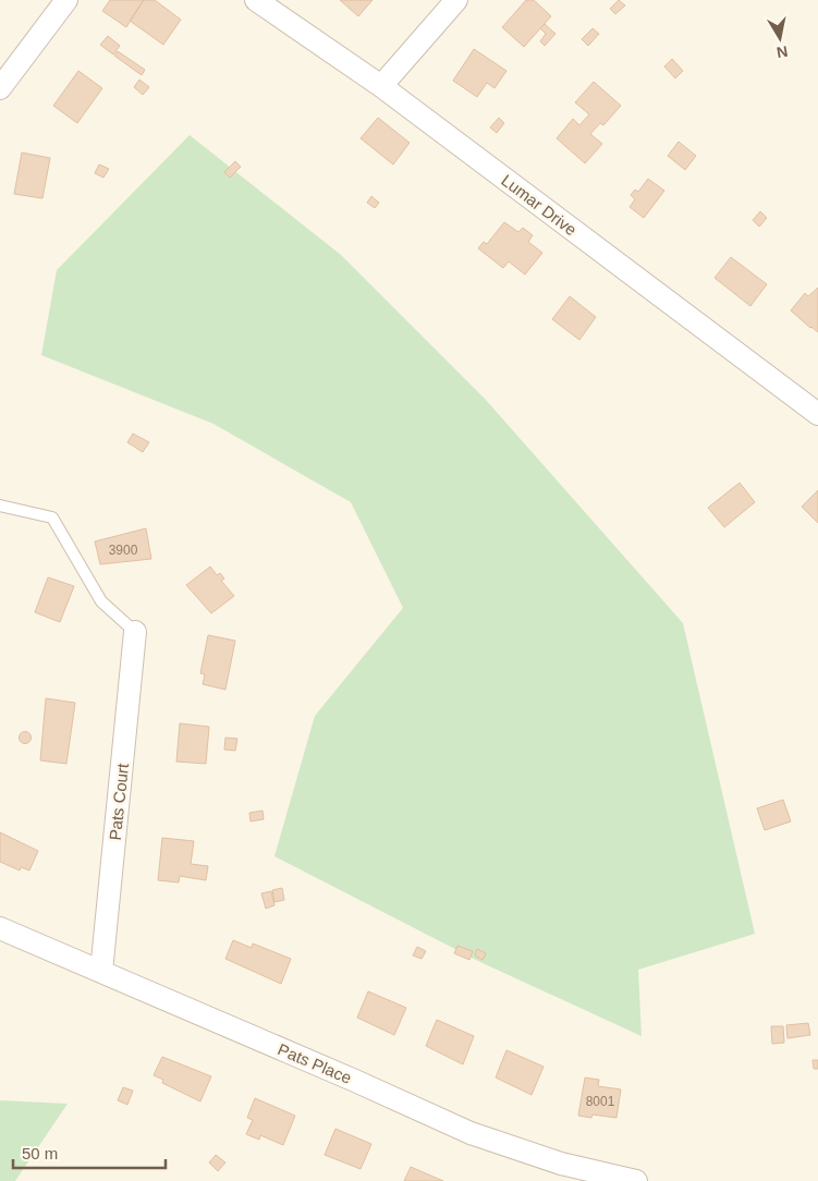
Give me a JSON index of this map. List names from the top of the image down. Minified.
{"streets":{"street":["Lumar Drive","Pats Court","Pats Place"]},"crossings":[["Pats Court","Pats Place"]],"house_numbers":["3900","8001"],"scale_bar":"50 m","north":"bottom"}
